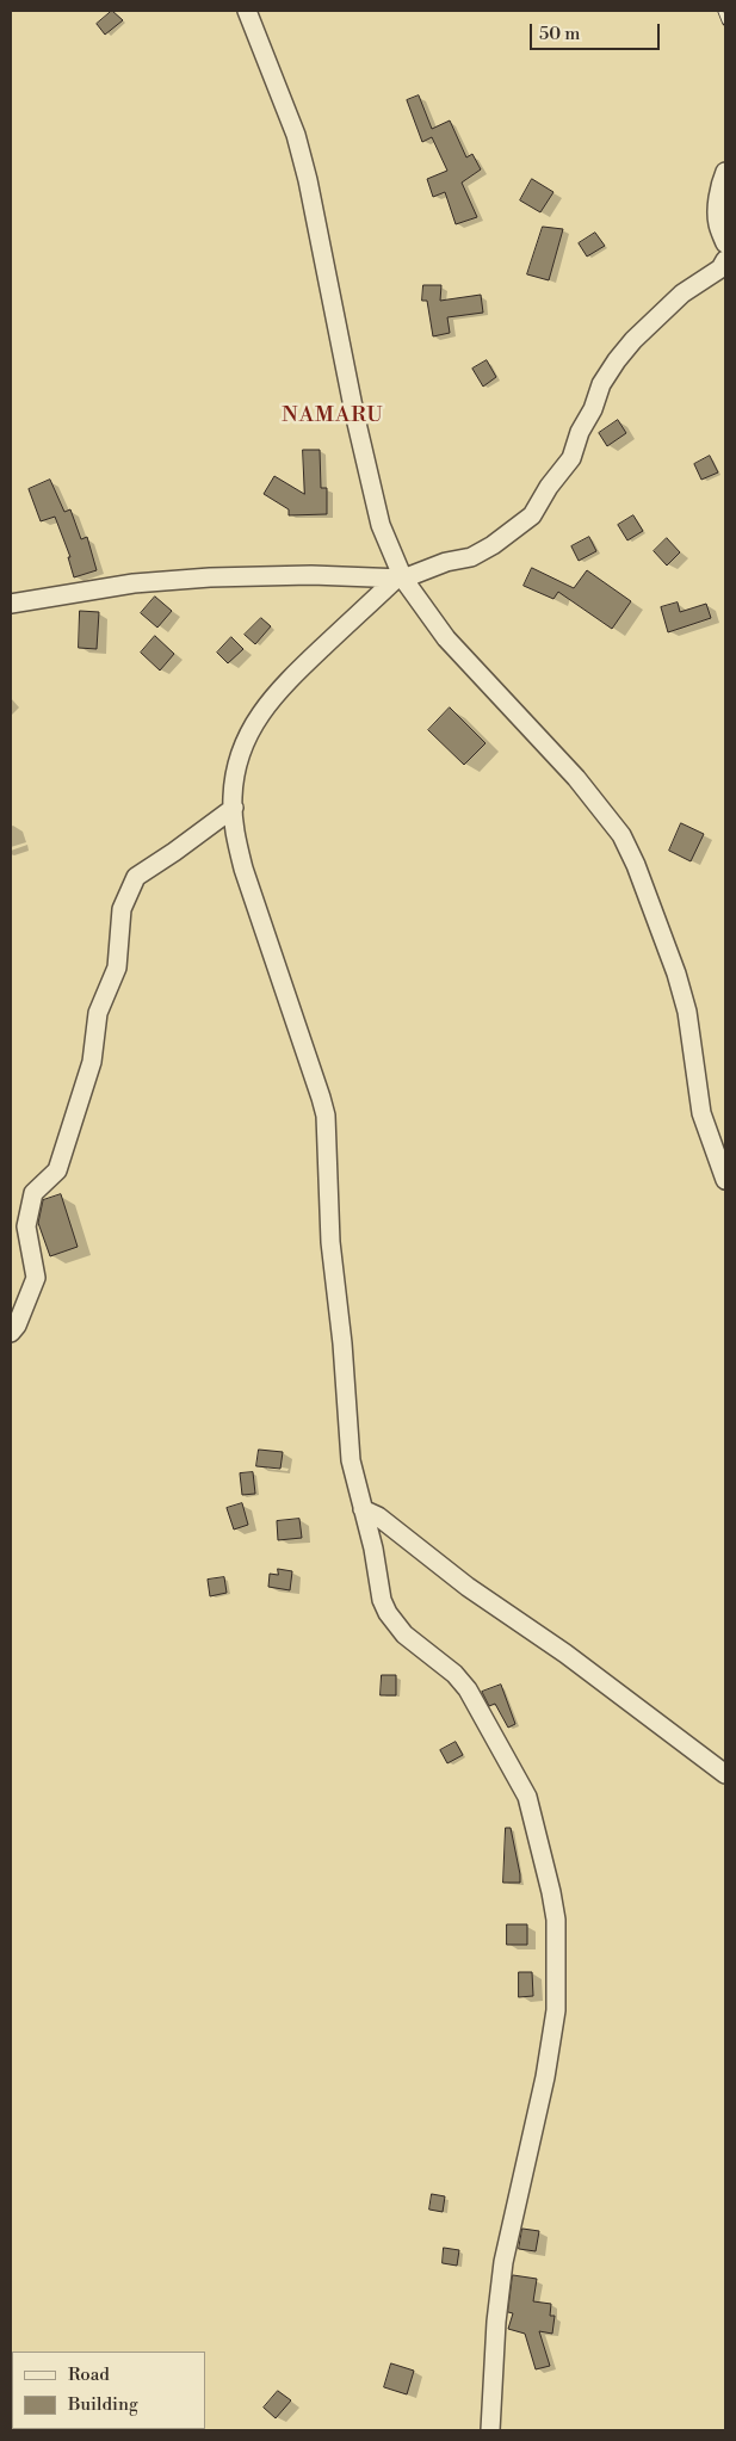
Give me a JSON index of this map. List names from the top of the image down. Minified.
{"districts":["NAMARU"],"legend":["Road","Building"],"scale_bar":"50 m"}
